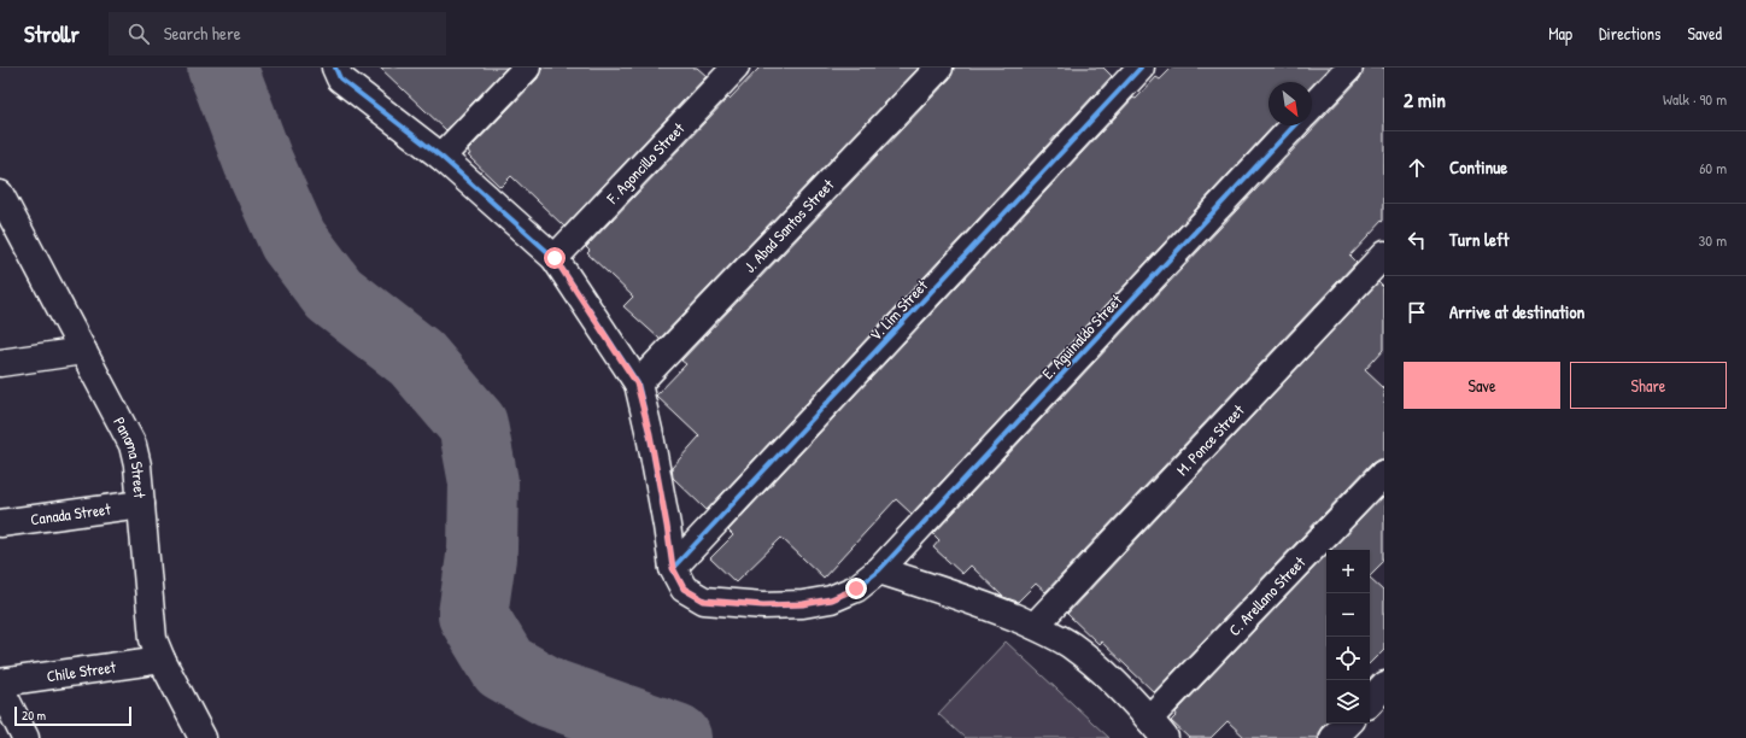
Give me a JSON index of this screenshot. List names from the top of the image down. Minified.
{"streets":{"street":["F. Agoncillo Street","J. Abad Santos Street","V. Lim Street","E. Aguinaldo Street","M. Ponce Street","Panama Street","Canada Street","C. Arellano Street","Chile Street"]},"crossings":[["V. Lim Street","E. Aguinaldo Street"],["Panama Street","Canada Street"],["Panama Street","Chile Street"]],"scale_bar":"20 m","north":"bottom right","page":{"header":"Strollr","search":"Search here","nav":["Map","Directions","Saved"],"heading":["2 min","Walk · 90 m"],"list":[["Continue","60 m"],["Turn left","30 m"],"Arrive at destination"],"buttons":["Save","Share"],"map_buttons":["+","−"],"scale":"20 m"}}
